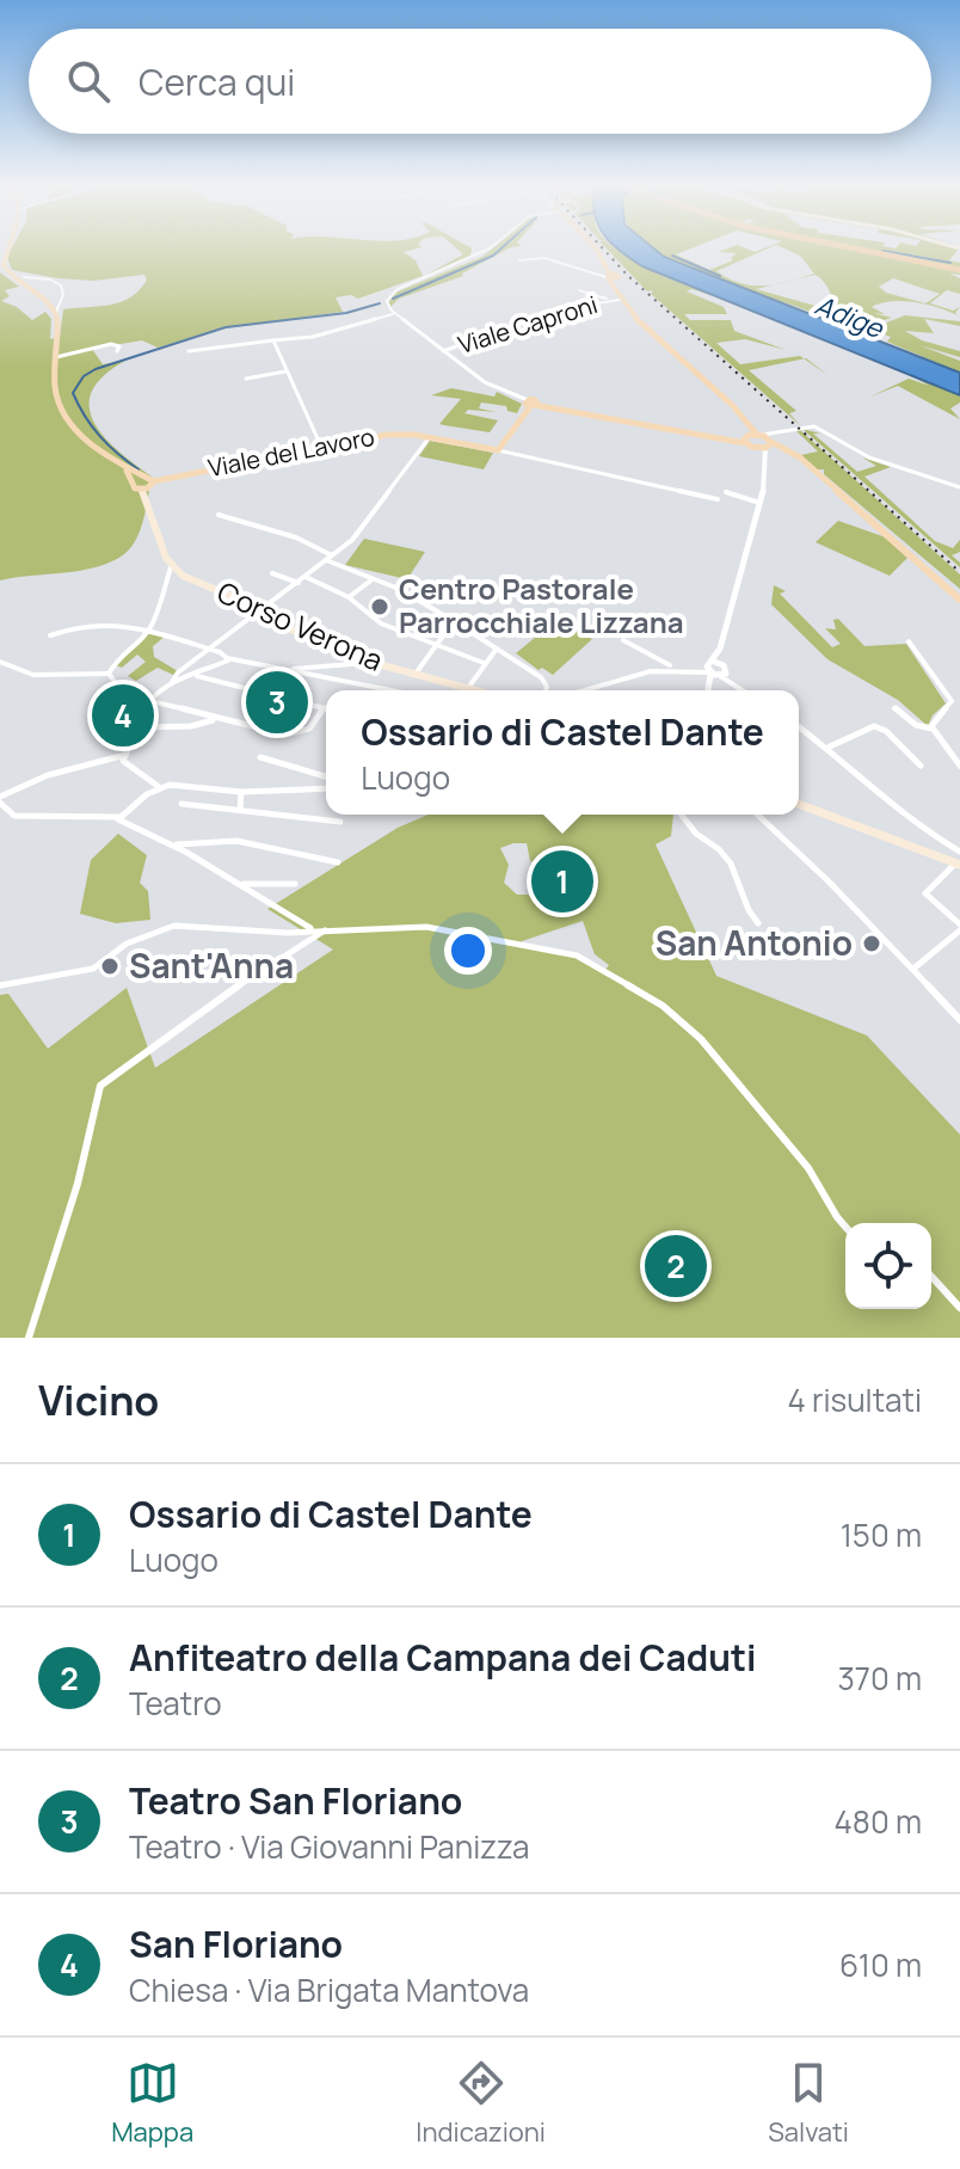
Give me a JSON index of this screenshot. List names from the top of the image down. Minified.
{"streets":{"main road":["Viale del Lavoro","Corso Verona"],"street":["Viale Caproni"]},"water":["Adige"],"places":["Centro Pastorale Parrocchiale Lizzana","San Antonio","Sant'Anna"],"page":{"search":"Cerca qui","pins":["3","4","1","2"],"popup":["Ossario di Castel Dante","Luogo"],"heading":["Vicino","4 risultati"],"list":[{"mark":"1","name":"Ossario di Castel Dante","note":"Luogo","value":"150 m"},{"mark":"2","name":"Anfiteatro della Campana dei Caduti","note":"Teatro","value":"370 m"},{"mark":"3","name":"Teatro San Floriano","note":"Teatro · Via Giovanni Panizza","value":"480 m"},{"mark":"4","name":"San Floriano","note":"Chiesa · Via Brigata Mantova","value":"610 m"}],"nav":["Mappa","Indicazioni","Salvati"]}}
